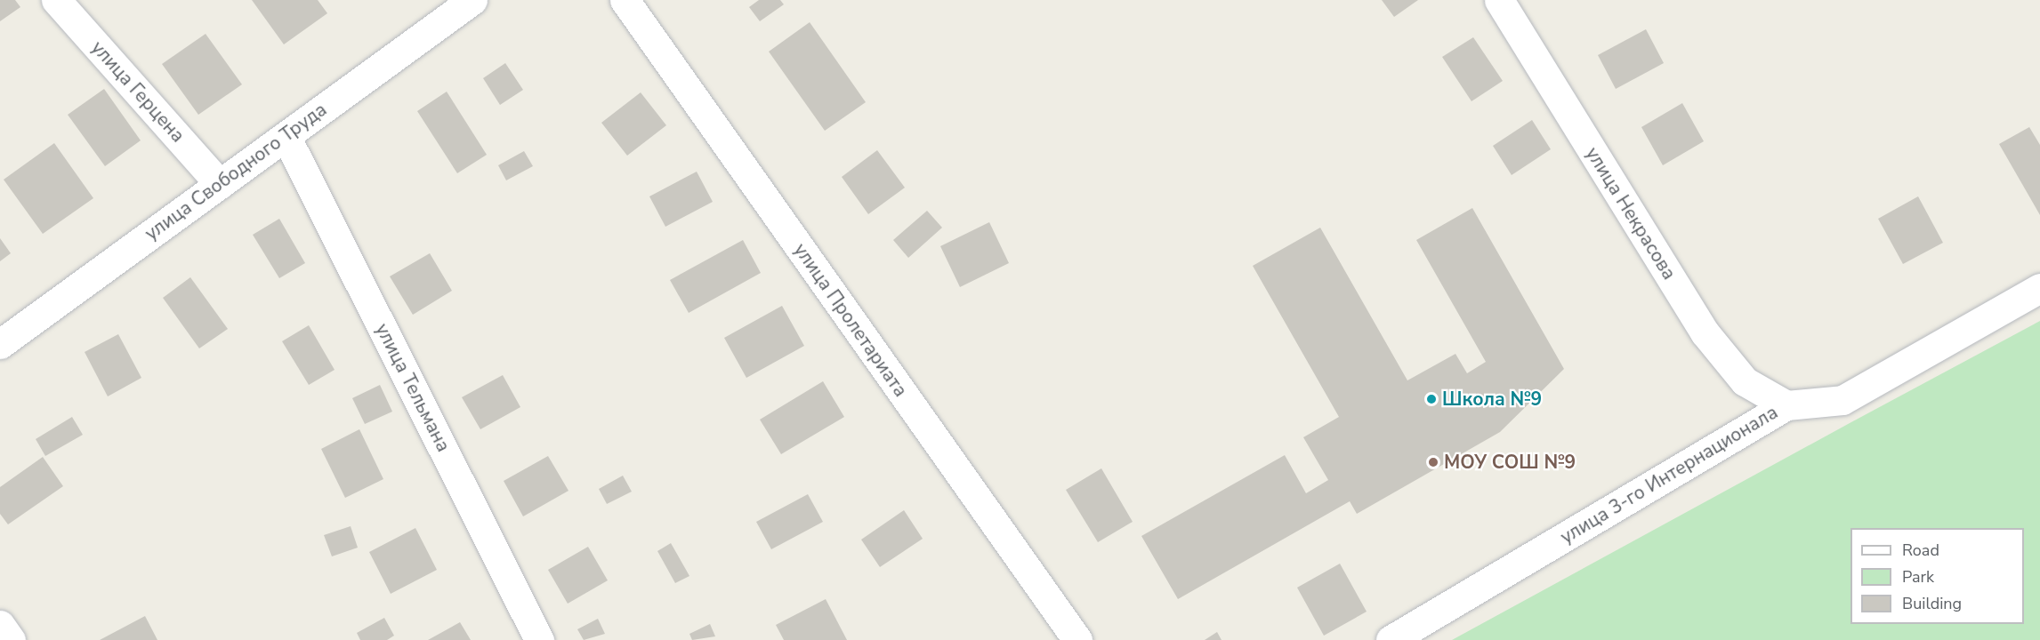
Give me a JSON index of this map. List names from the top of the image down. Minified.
{"streets":{"street":["улица Герцена","улица Свободного Труда","улица Некрасова","улица Пролетариата","улица Тельмана","улица 3-го Интернационала"]},"crossings":[["улица Герцена","улица Свободного Труда"],["улица Свободного Труда","улица Тельмана"],["улица Некрасова","улица 3-го Интернационала"]],"places":["Школа №9","МОУ СОШ №9"],"legend":["Road","Park","Building"]}
